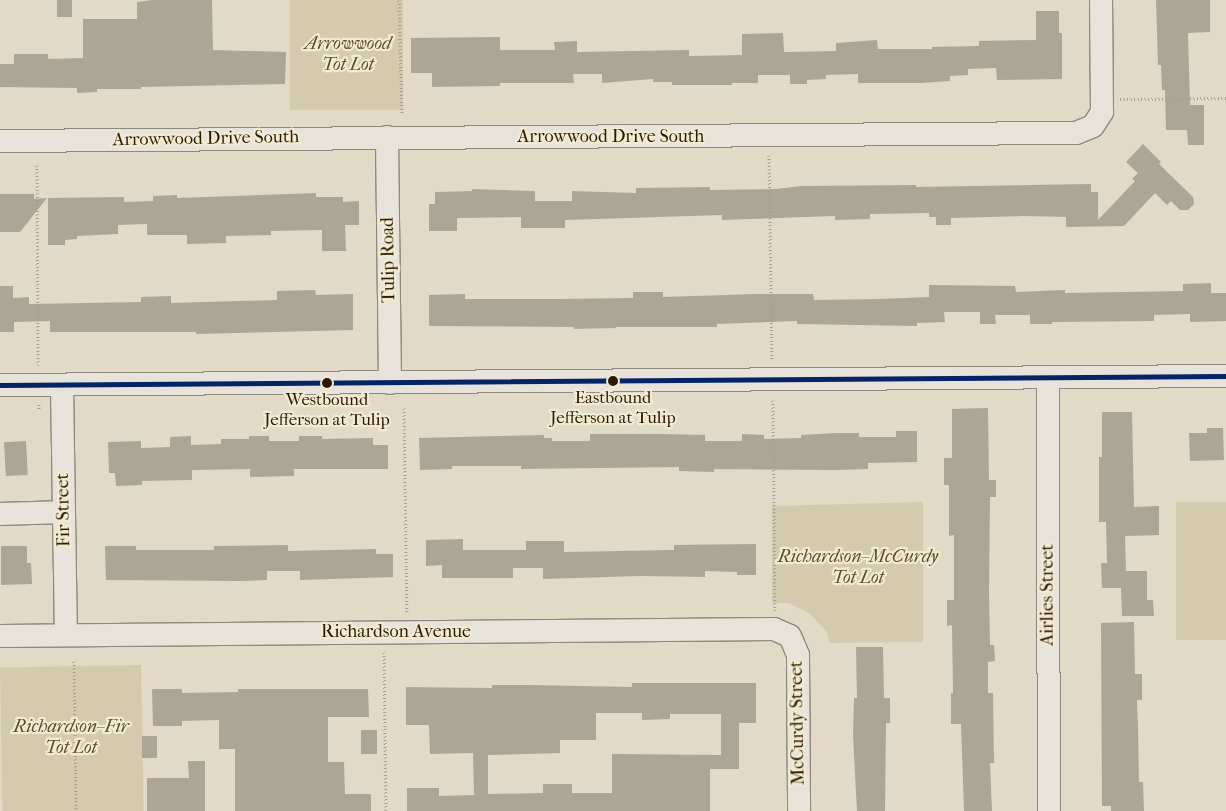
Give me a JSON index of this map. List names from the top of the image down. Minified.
{"streets":{"street":["Arrowwood Drive South","Tulip Road","Fir Street","Airlies Street","Richardson Avenue","McCurdy Street"]},"crossings":[["Arrowwood Drive South","Tulip Road"],["Fir Street","Richardson Avenue"],["Richardson Avenue","McCurdy Street"]],"parks":["Arrowwood Tot Lot","Richardson–McCurdy Tot Lot","Richardson–Fir Tot Lot"],"places":["Eastbound Jefferson at Tulip","Westbound Jefferson at Tulip"]}
